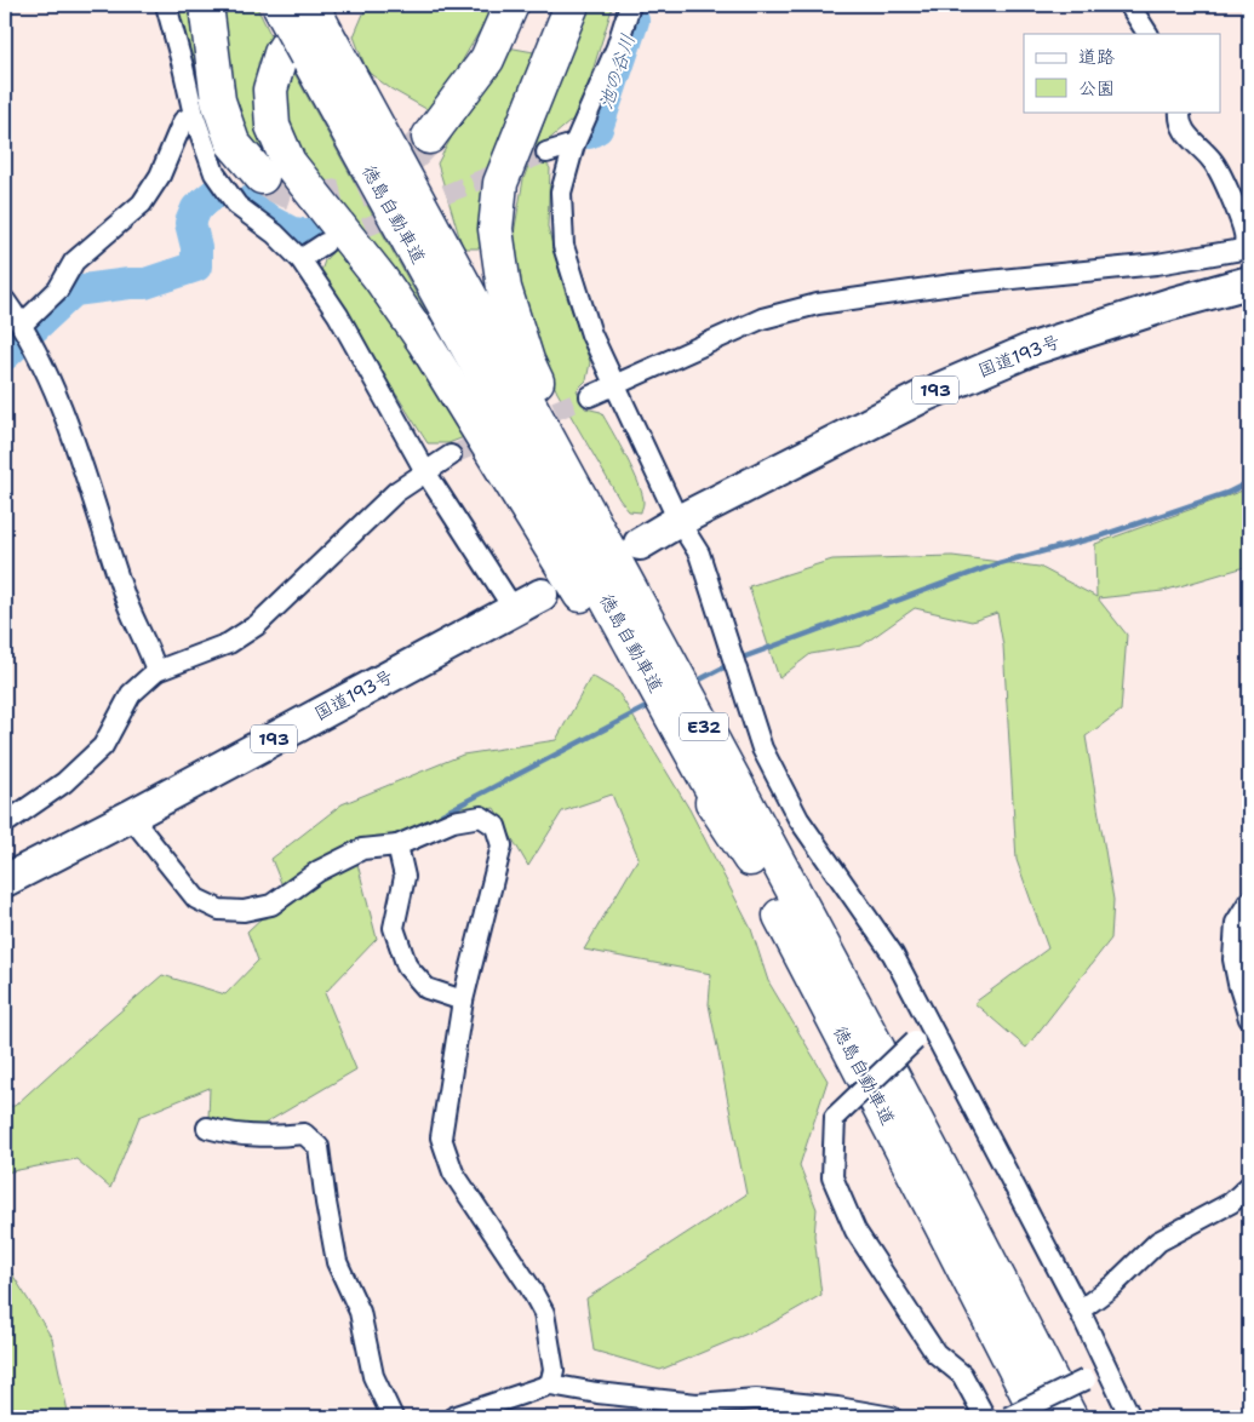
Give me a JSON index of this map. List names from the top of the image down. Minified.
{"streets":{"highway":["徳島自動車道","国道193号","193","E32"]},"water":["池の谷川"],"legend":["道路","公園"]}
